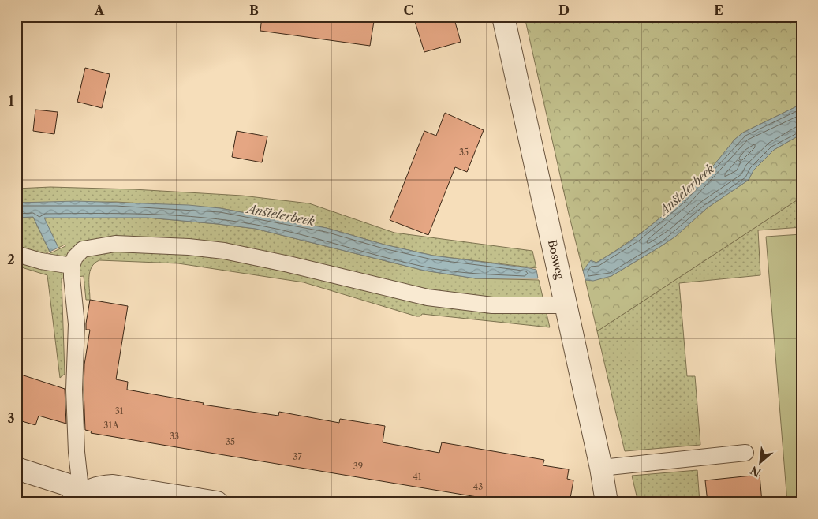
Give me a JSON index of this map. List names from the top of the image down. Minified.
{"streets":{"street":["Bosweg"]},"water":["Anstelerbeek"],"house_numbers":["35","31","31A","33","35","37","39","41","43"],"north":"bottom left","grid":{"columns":["A","B","C","D","E"],"rows":["1","2","3"]}}
